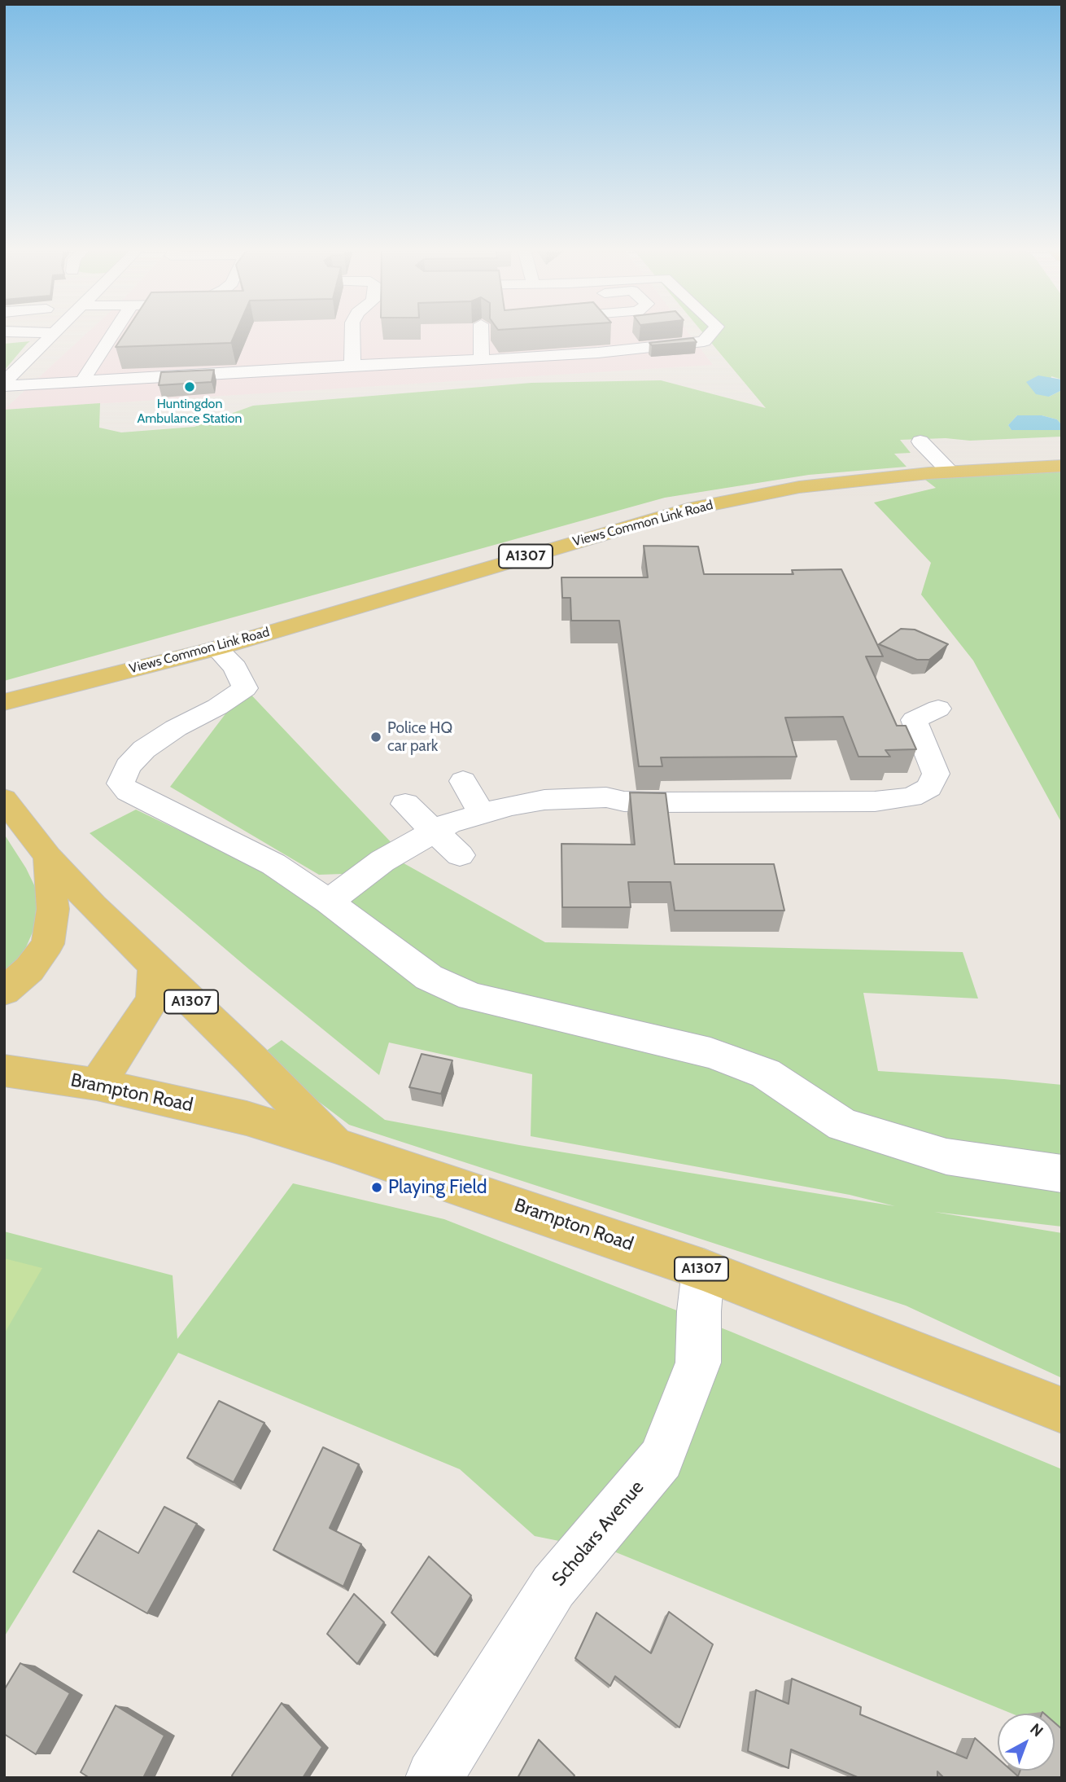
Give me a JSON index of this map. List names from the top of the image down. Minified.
{"streets":{"main road":["Views Common Link Road","A1307","Brampton Road"],"street":["Scholars Avenue"]},"crossings":[["A1307","Brampton Road"],["Brampton Road","Scholars Avenue"]],"places":["Huntingdon Ambulance Station","Police HQ car park","Playing Field"],"north":"top right"}
